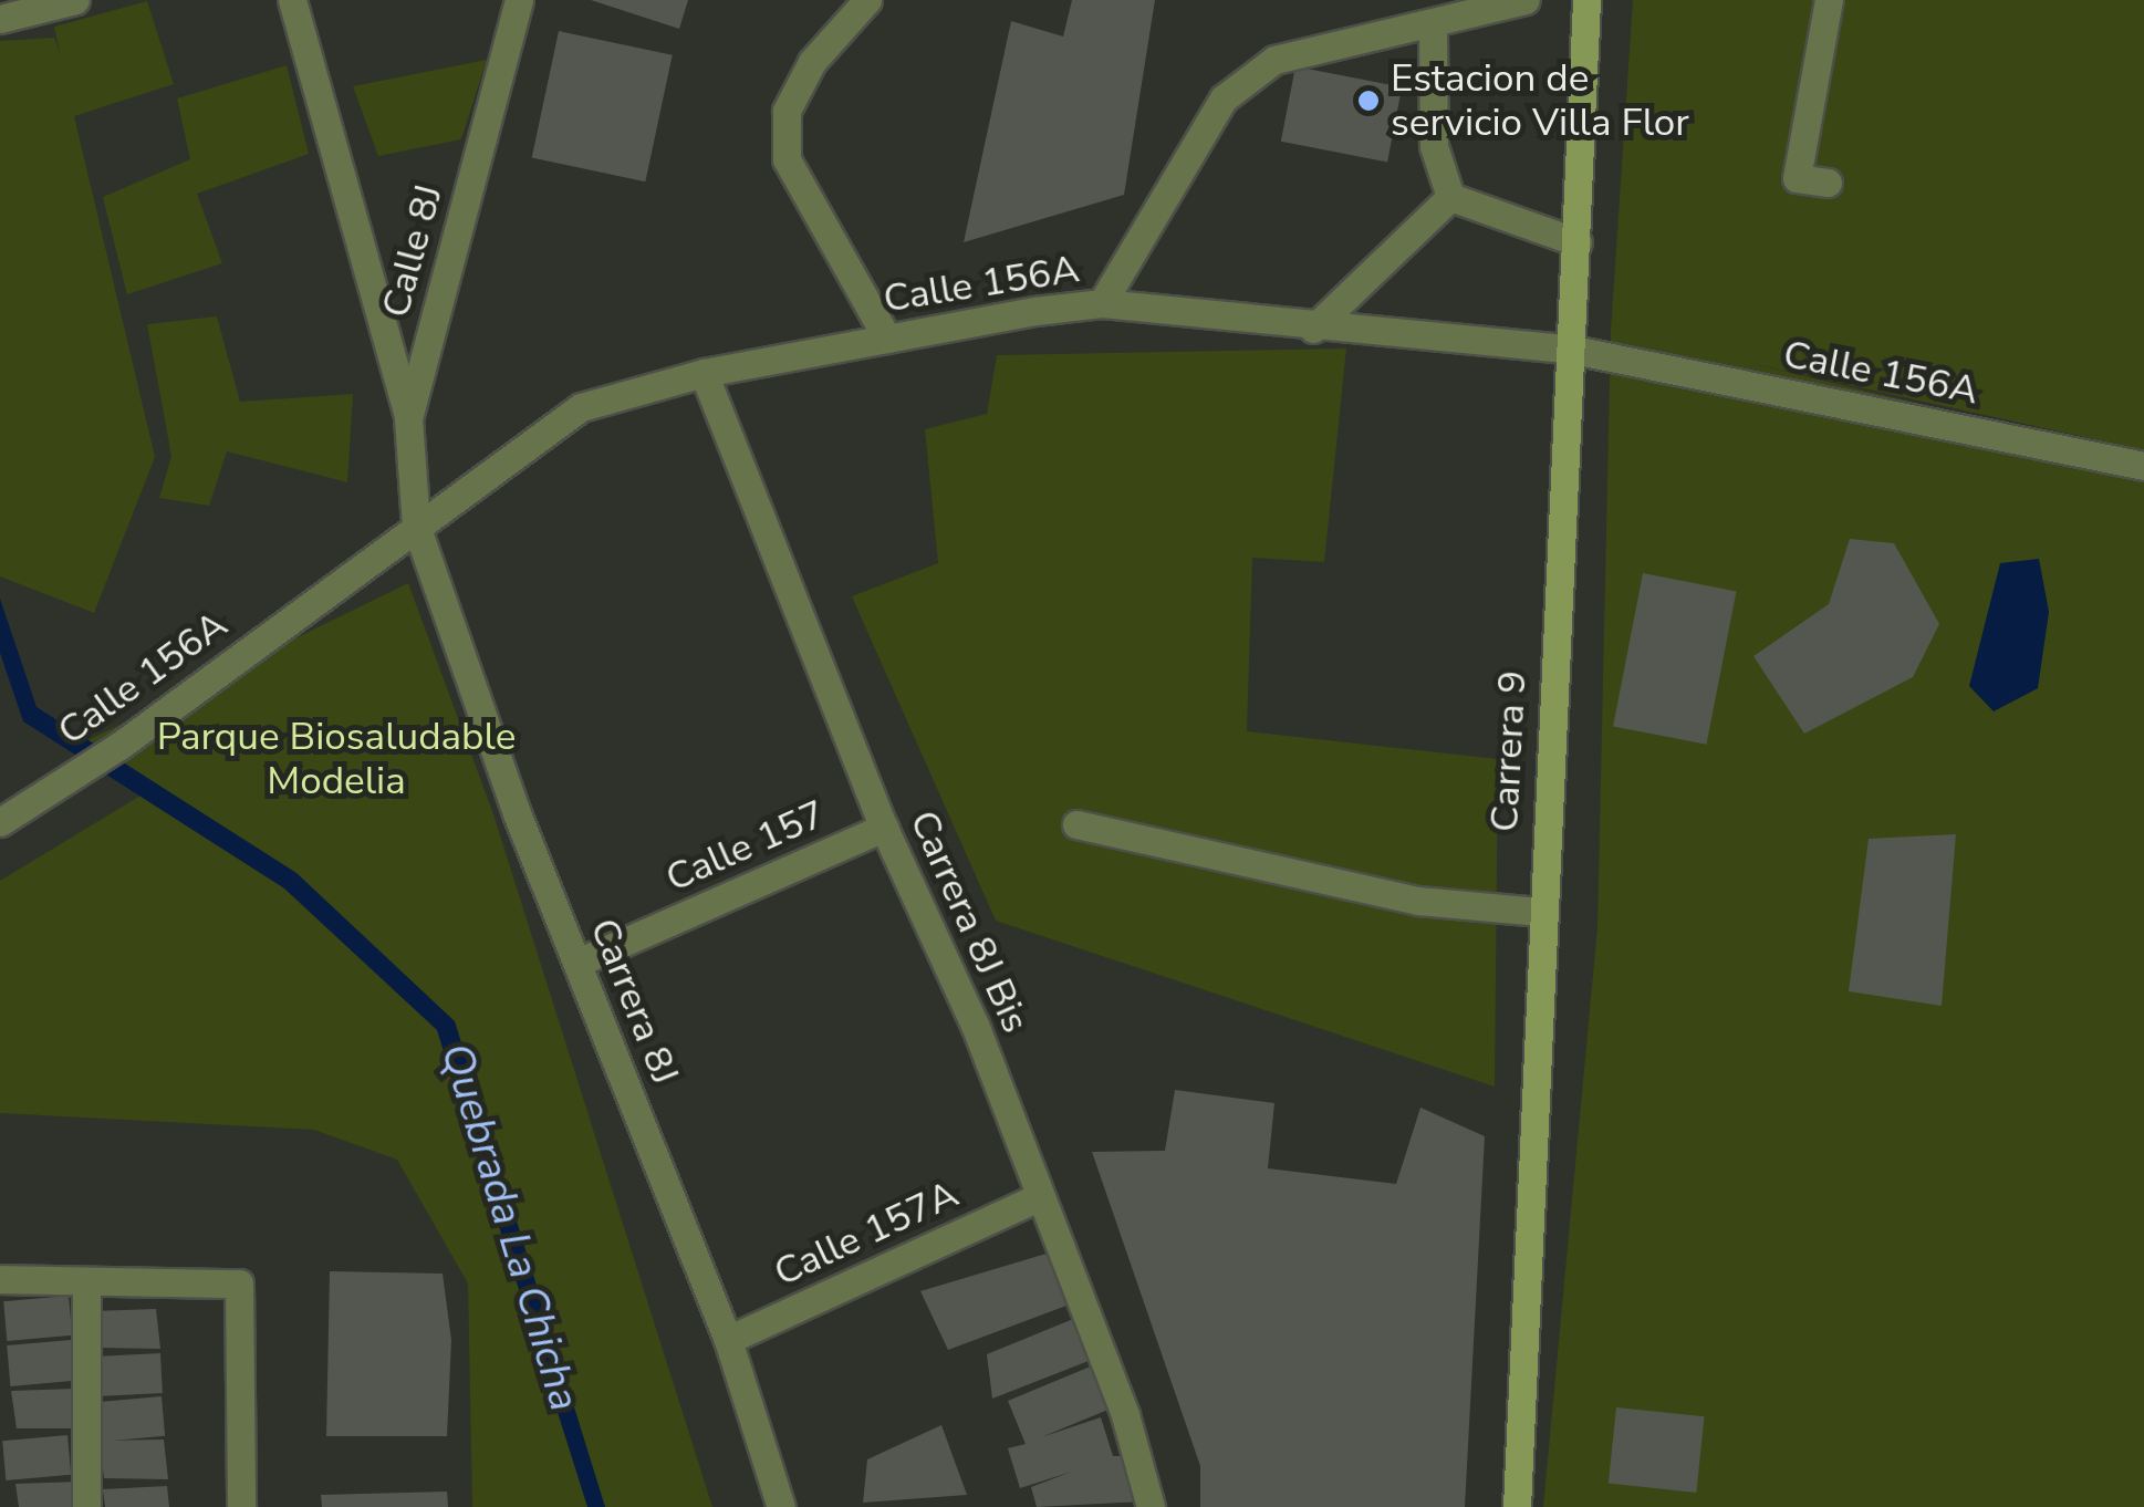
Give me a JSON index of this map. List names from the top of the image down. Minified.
{"streets":{"street":["Calle 8J","Calle 156A","Carrera 9","Calle 157","Carrera 8J Bis","Carrera 8J","Calle 157A"]},"crossings":[["Calle 8J","Calle 156A"],["Calle 8J","Carrera 8J"],["Calle 156A","Carrera 9"],["Calle 156A","Carrera 8J Bis"],["Calle 156A","Carrera 8J"],["Calle 157","Carrera 8J Bis"],["Calle 157","Carrera 8J"],["Carrera 8J Bis","Calle 157A"],["Carrera 8J","Calle 157A"]],"water":["Quebrada La Chicha"],"parks":["Parque Biosaludable Modelia"],"places":["Estacion de servicio Villa Flor"]}
